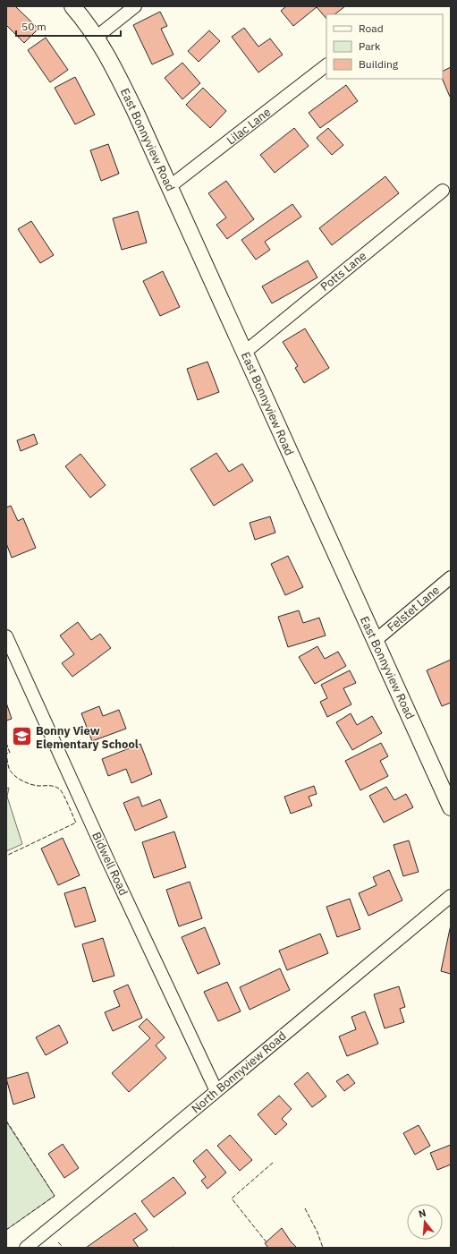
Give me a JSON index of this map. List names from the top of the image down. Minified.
{"streets":{"street":["Lilac Lane","East Bonnyview Road","Potts Lane","Felstet Lane","Bidwell Road","North Bonnyview Road"]},"crossings":[["Lilac Lane","East Bonnyview Road"],["East Bonnyview Road","Potts Lane"],["East Bonnyview Road","Felstet Lane"],["Bidwell Road","North Bonnyview Road"]],"places":{"school or university":["Bonny View Elementary School"]},"legend":["Road","Park","Building"],"scale_bar":"50 m","north":"top"}
